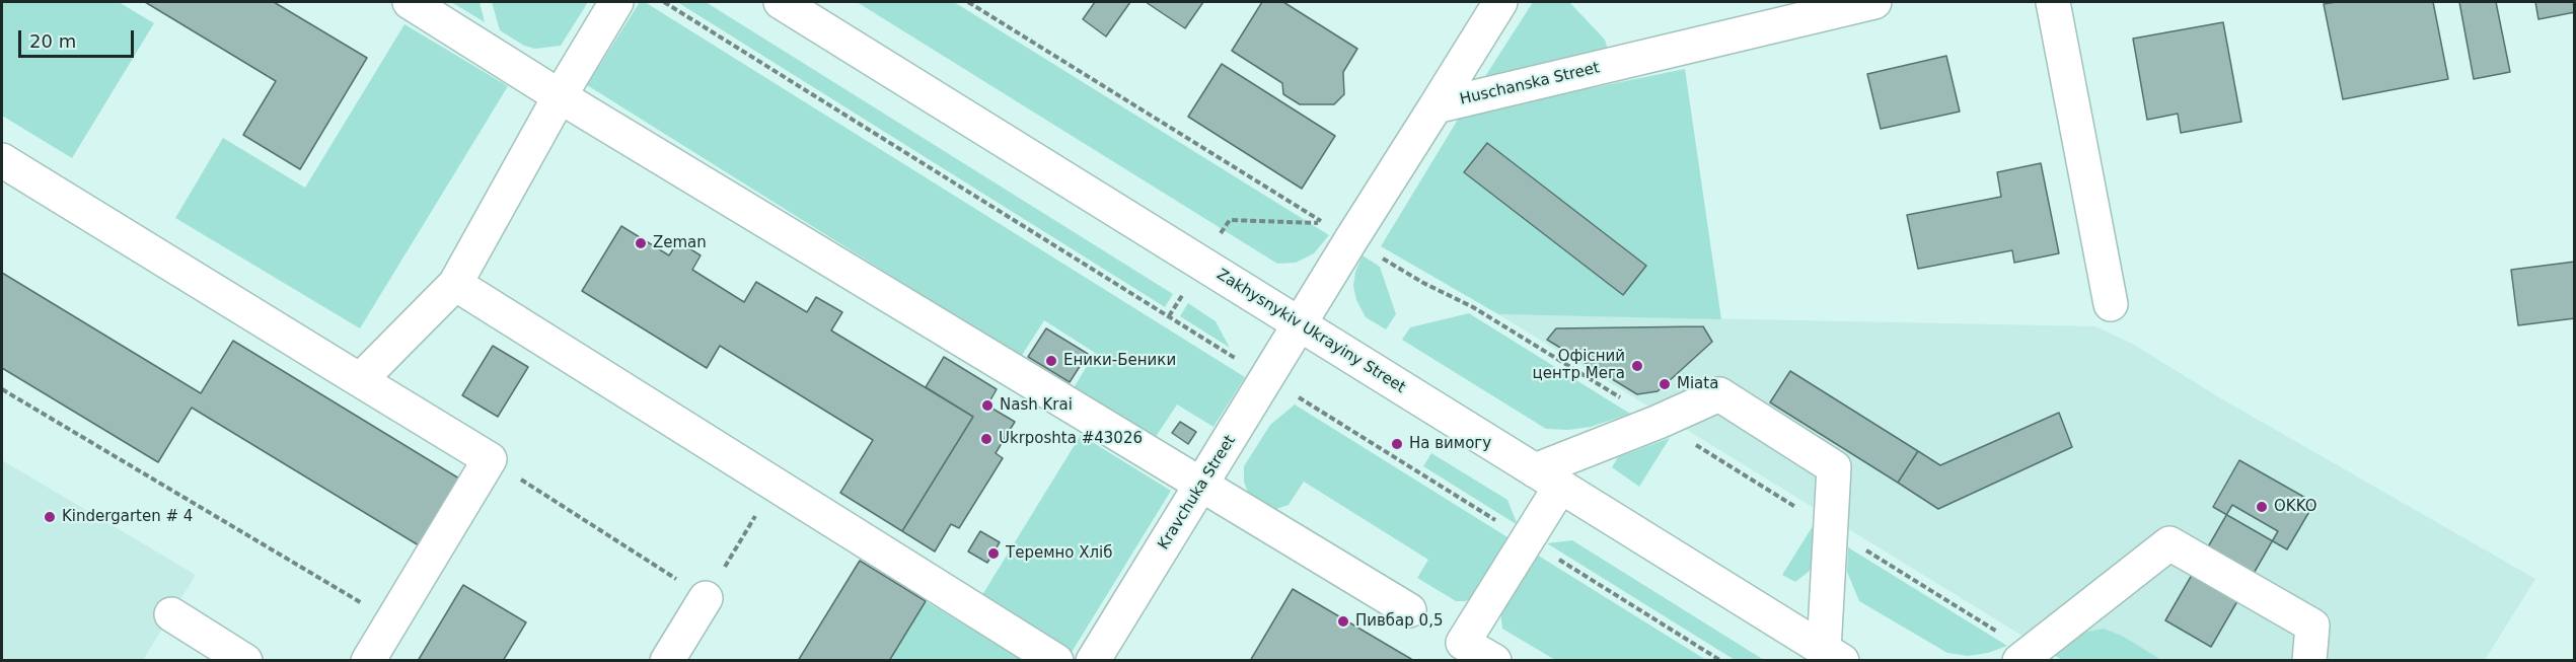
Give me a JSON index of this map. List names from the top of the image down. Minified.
{"streets":{"main road":["Huschanska Street","Zakhysnykiv Ukrayiny Street","Kravchuka Street"]},"crossings":[["Zakhysnykiv Ukrayiny Street","Kravchuka Street"]],"places":["Zeman","Еники-Беники","Офісний центр Мега","Miata","Nash Krai","Ukrposhta #43026","На вимогу","OKKO","Kindergarten # 4","Теремно Хліб","Пивбар 0,5"],"scale_bar":"20 m"}
